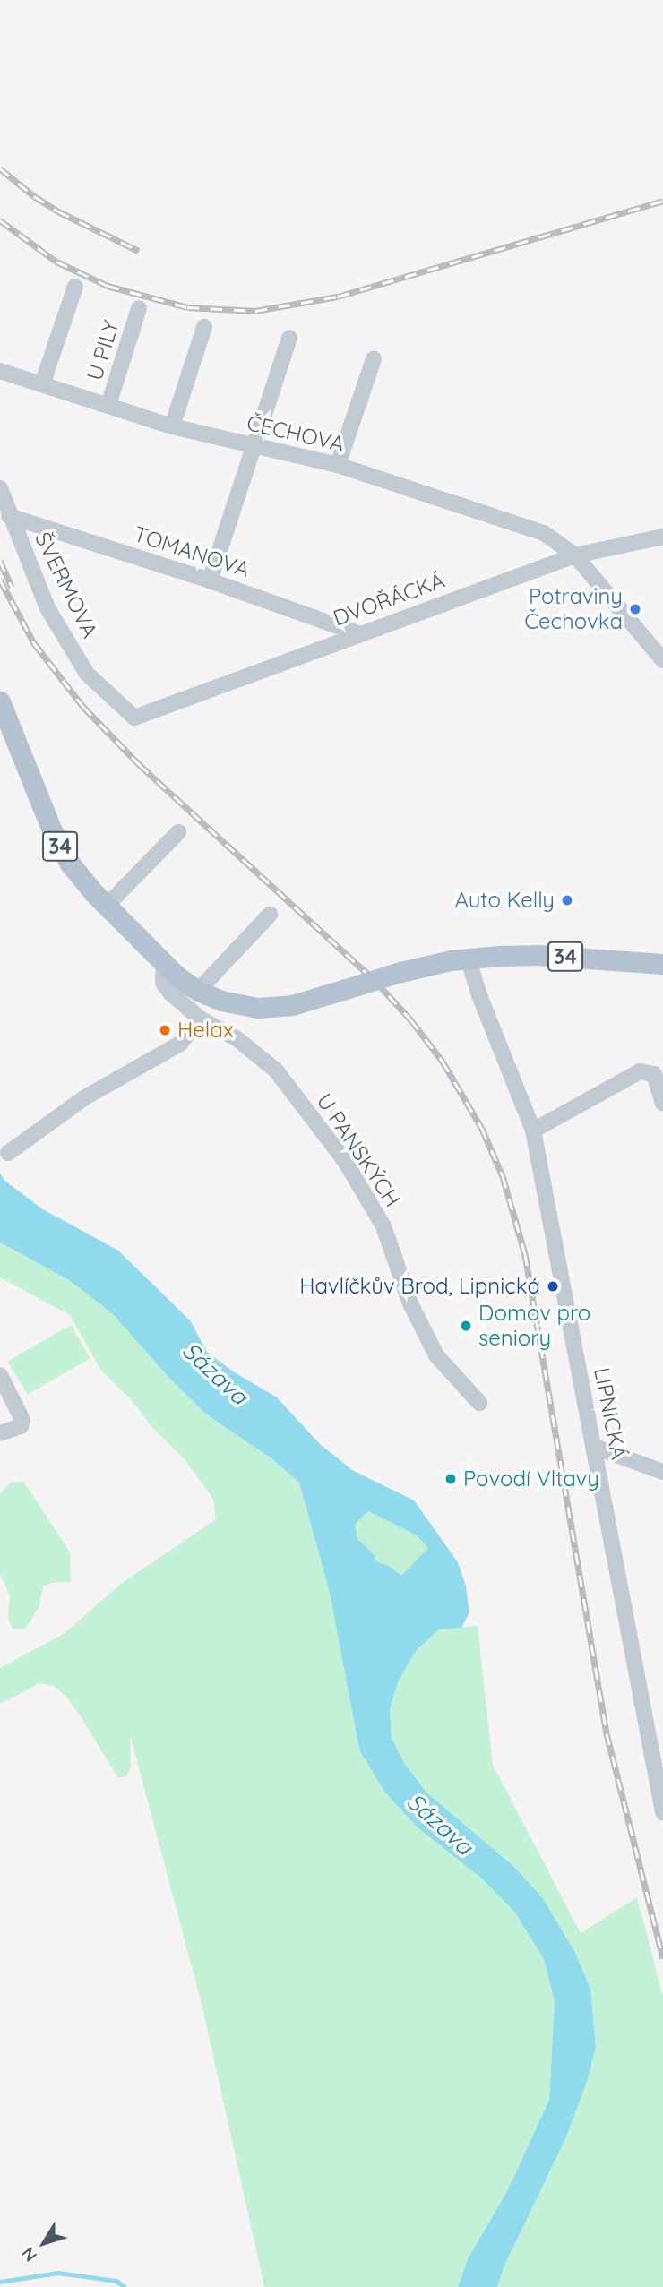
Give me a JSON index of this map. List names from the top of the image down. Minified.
{"streets":{"main road":["34"],"street":["U PILY","ČECHOVA","TOMANOVA","ŠVERMOVA","DVOŘÁCKÁ","U PANSKÝCH","LIPNICKÁ"]},"crossings":[["U PILY","ČECHOVA"],["ČECHOVA","DVOŘÁCKÁ"],["TOMANOVA","ŠVERMOVA"],["TOMANOVA","DVOŘÁCKÁ"],["ŠVERMOVA","DVOŘÁCKÁ"],["34","U PANSKÝCH"],["34","LIPNICKÁ"]],"water":["Sázava"],"places":["Potraviny Čechovka","Auto Kelly","Helax","Havlíčkův Brod, Lipnická","Domov pro seniory","Povodí Vltavy"],"north":"bottom left"}
